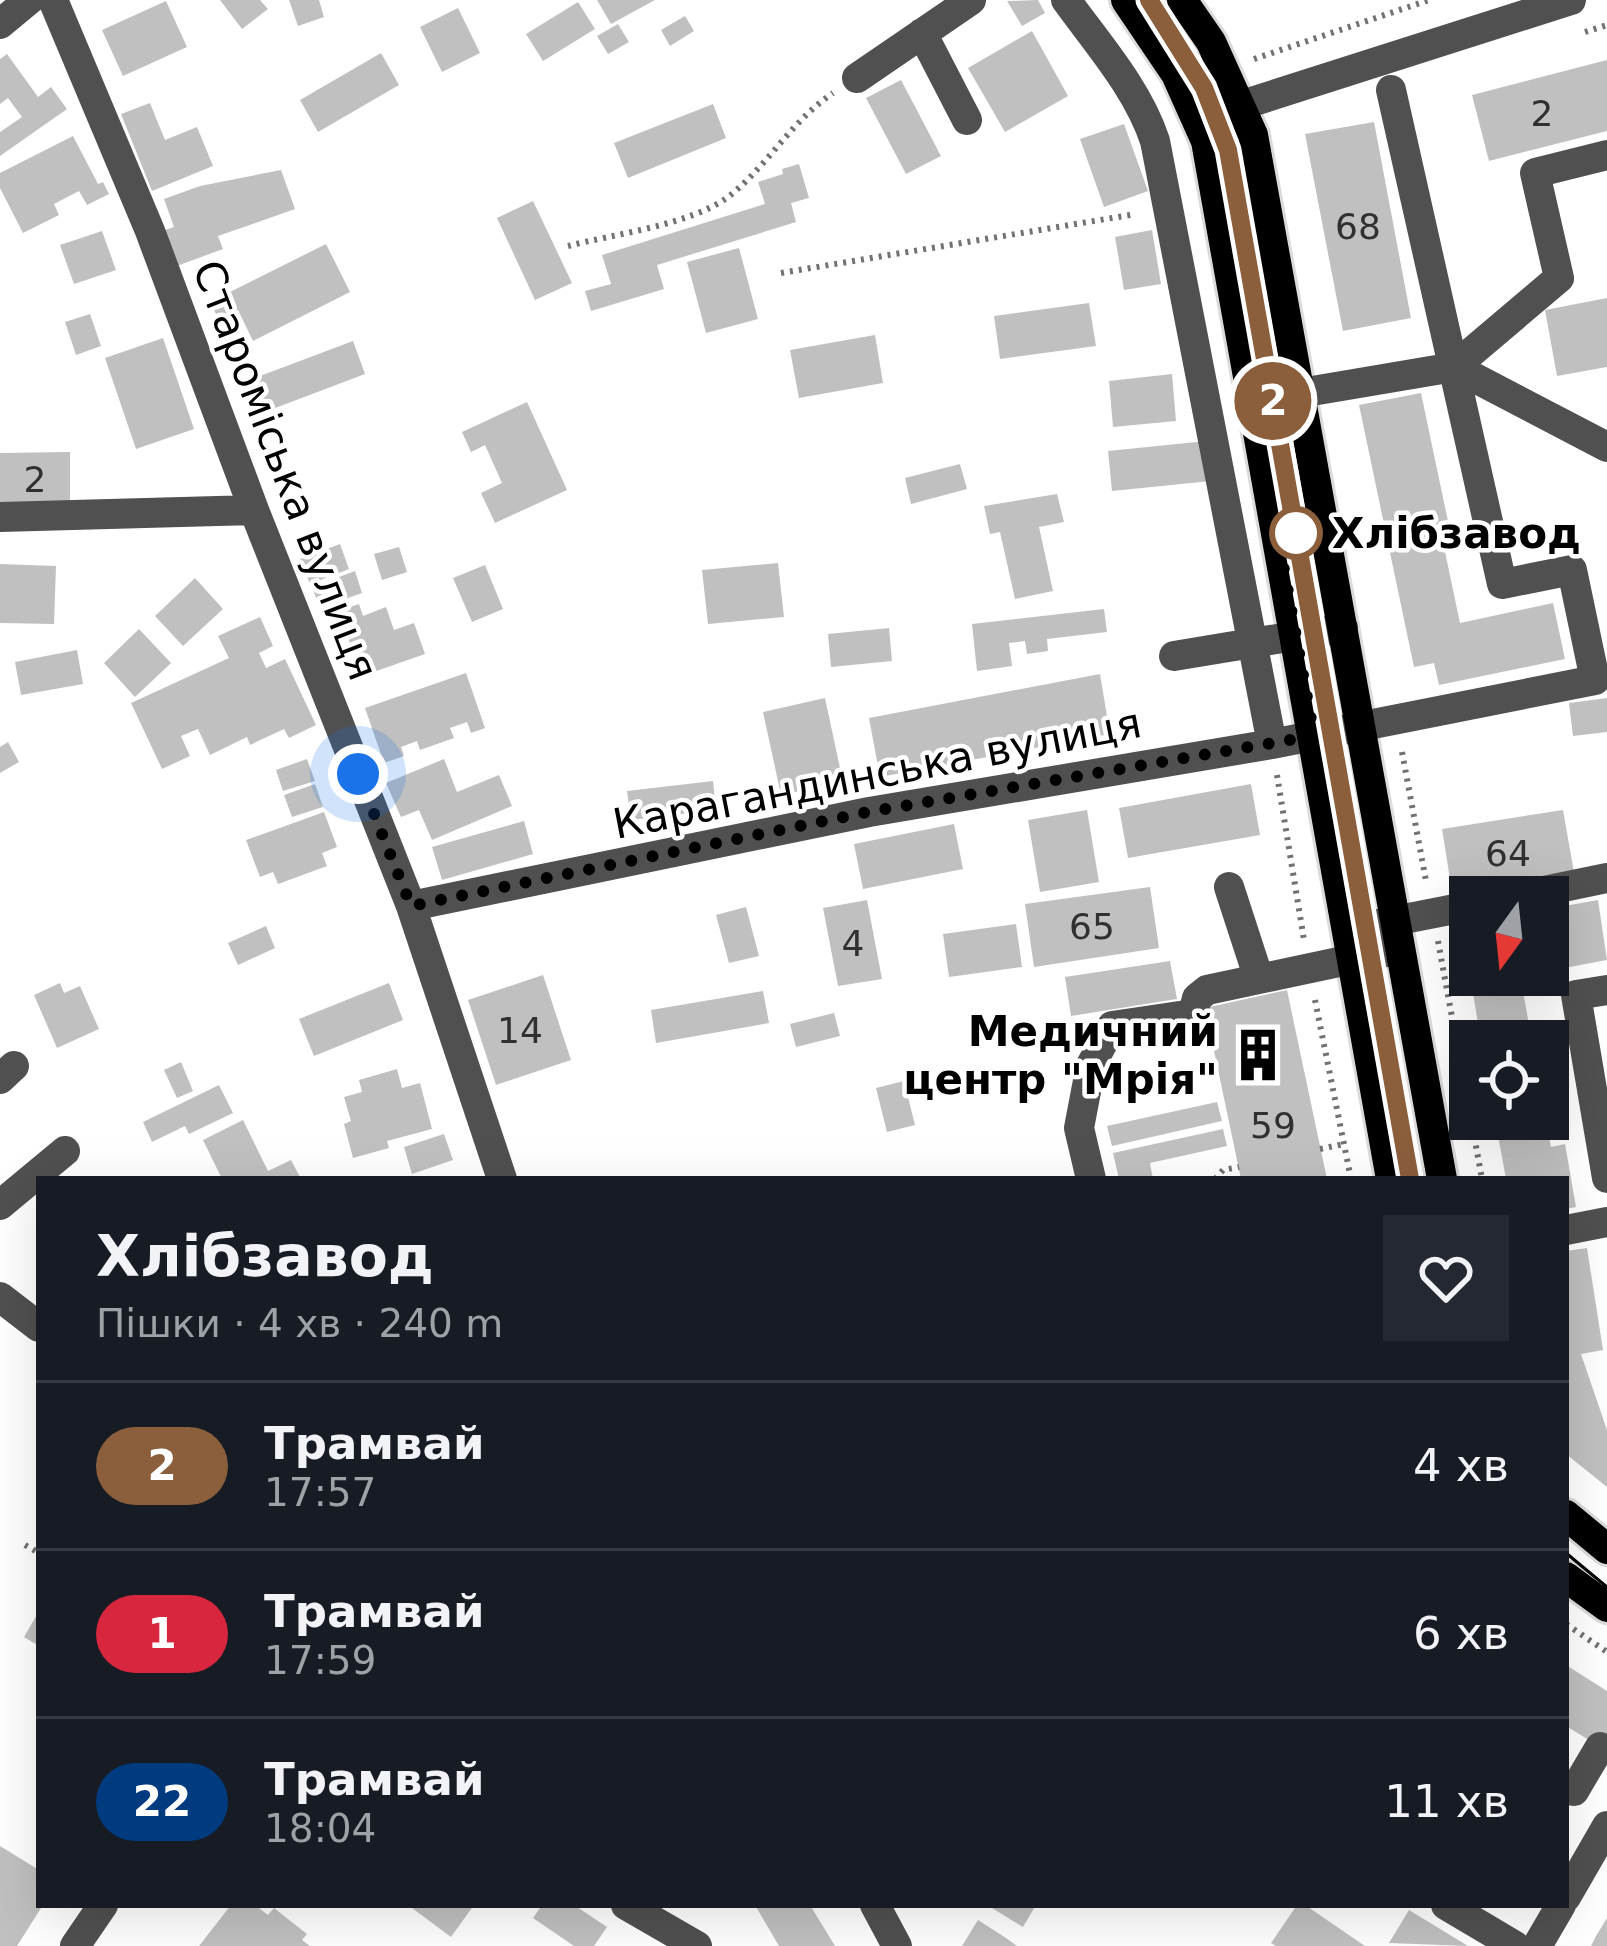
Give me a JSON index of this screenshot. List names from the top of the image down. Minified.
{"streets":{"street":["Староміська вулиця","Карагандинська вулиця"]},"crossings":[["Староміська вулиця","Карагандинська вулиця"]],"places":{"other":["Хлібзавод"],"building":["Медичний центр \"Мрія\""]},"lines":["tram line 2"],"house_numbers":["2","68","2","64","65","4","14","59"],"north":"bottom","page":{"on_map":"2","heading":["Хлібзавод","Пішки · 4 хв · 240 m"],"list":[{"mark":"2","name":"Трамвай","note":"17:57","value":"4 хв"},{"mark":"1","name":"Трамвай","note":"17:59","value":"6 хв"},{"mark":"22","name":"Трамвай","note":"18:04","value":"11 хв"}]}}
